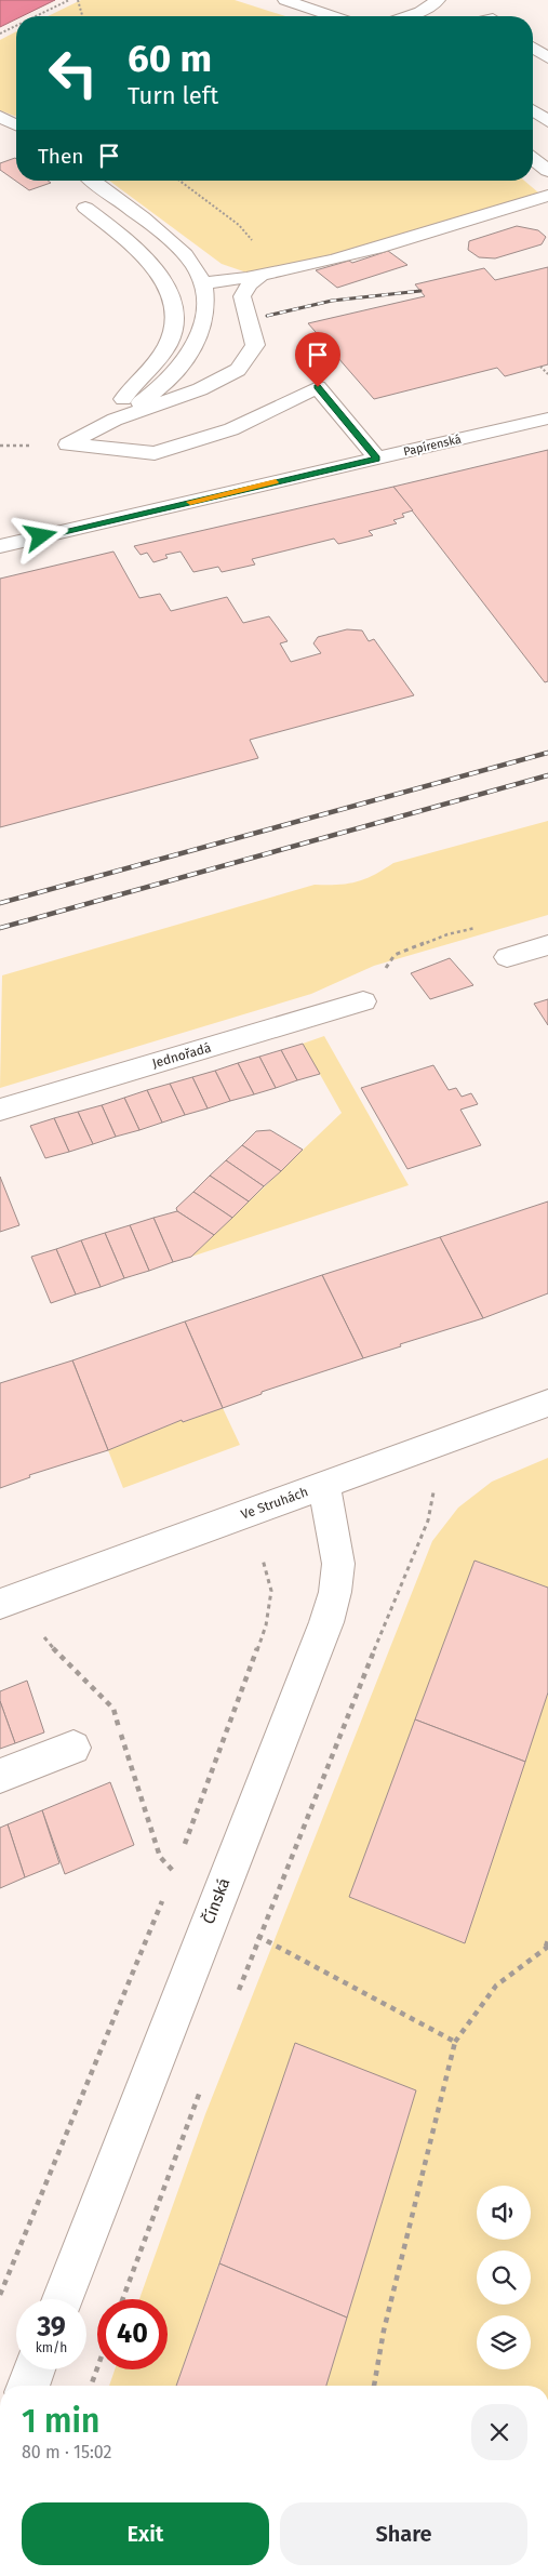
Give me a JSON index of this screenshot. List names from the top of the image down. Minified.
{"streets":{"street":["Papírenská","Jednořadá","Ve Struhách","Čínská"]},"crossings":[["Ve Struhách","Čínská"]],"page":{"turn":["60 m","Turn left"],"then":"Then","speed":"39 km/h","limit":"40","heading":["1 min","80 m · 15:02"],"buttons":["Exit","Share"]}}
